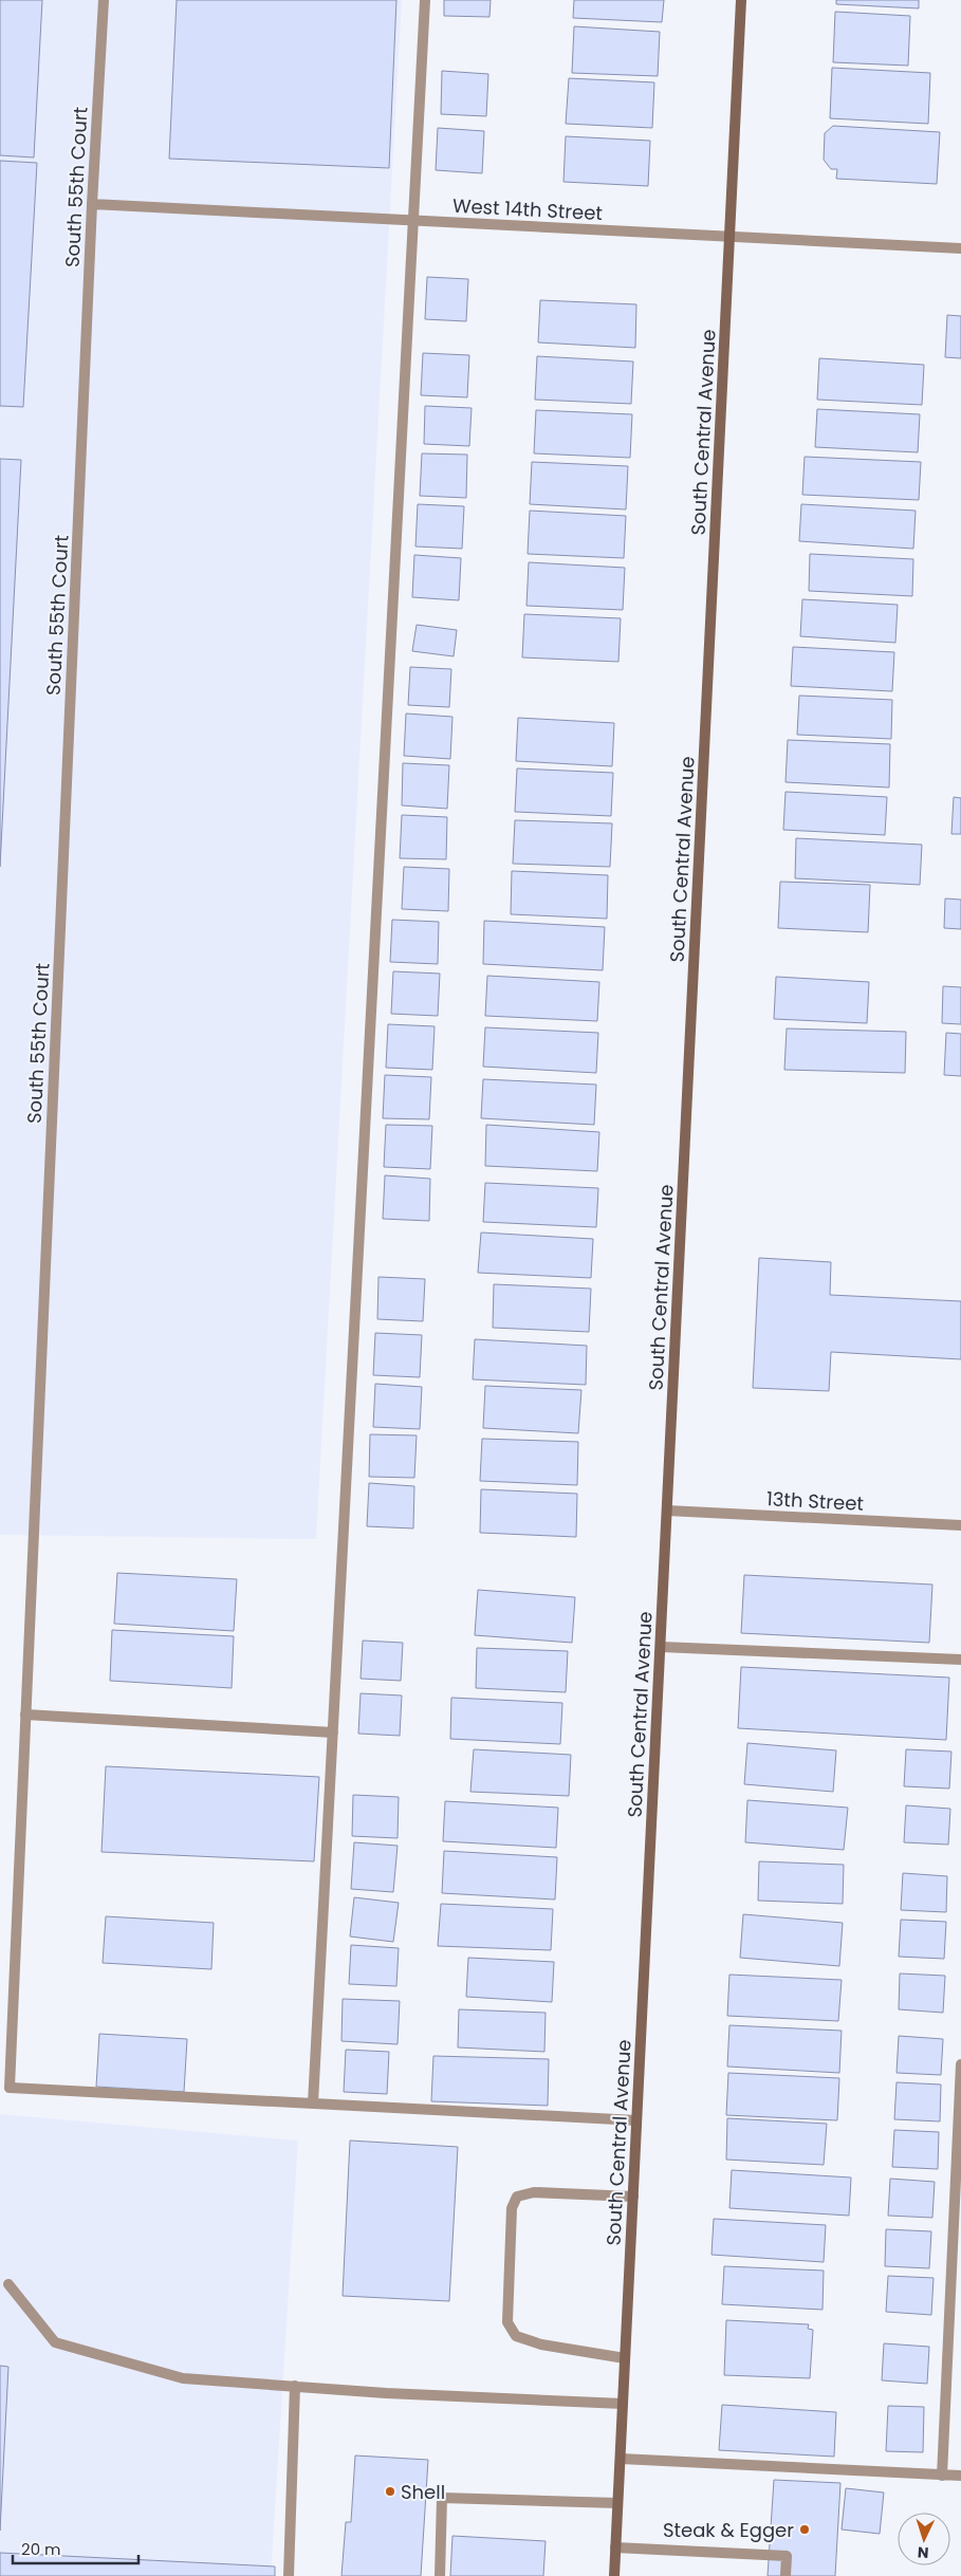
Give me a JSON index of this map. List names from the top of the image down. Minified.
{"streets":{"main road":["South Central Avenue"],"street":["South 55th Court","West 14th Street","13th Street"]},"crossings":[["South 55th Court","West 14th Street"],["West 14th Street","South Central Avenue"],["South Central Avenue","13th Street"]],"places":["Shell","Steak & Egger"],"scale_bar":"20 m","north":"bottom"}
